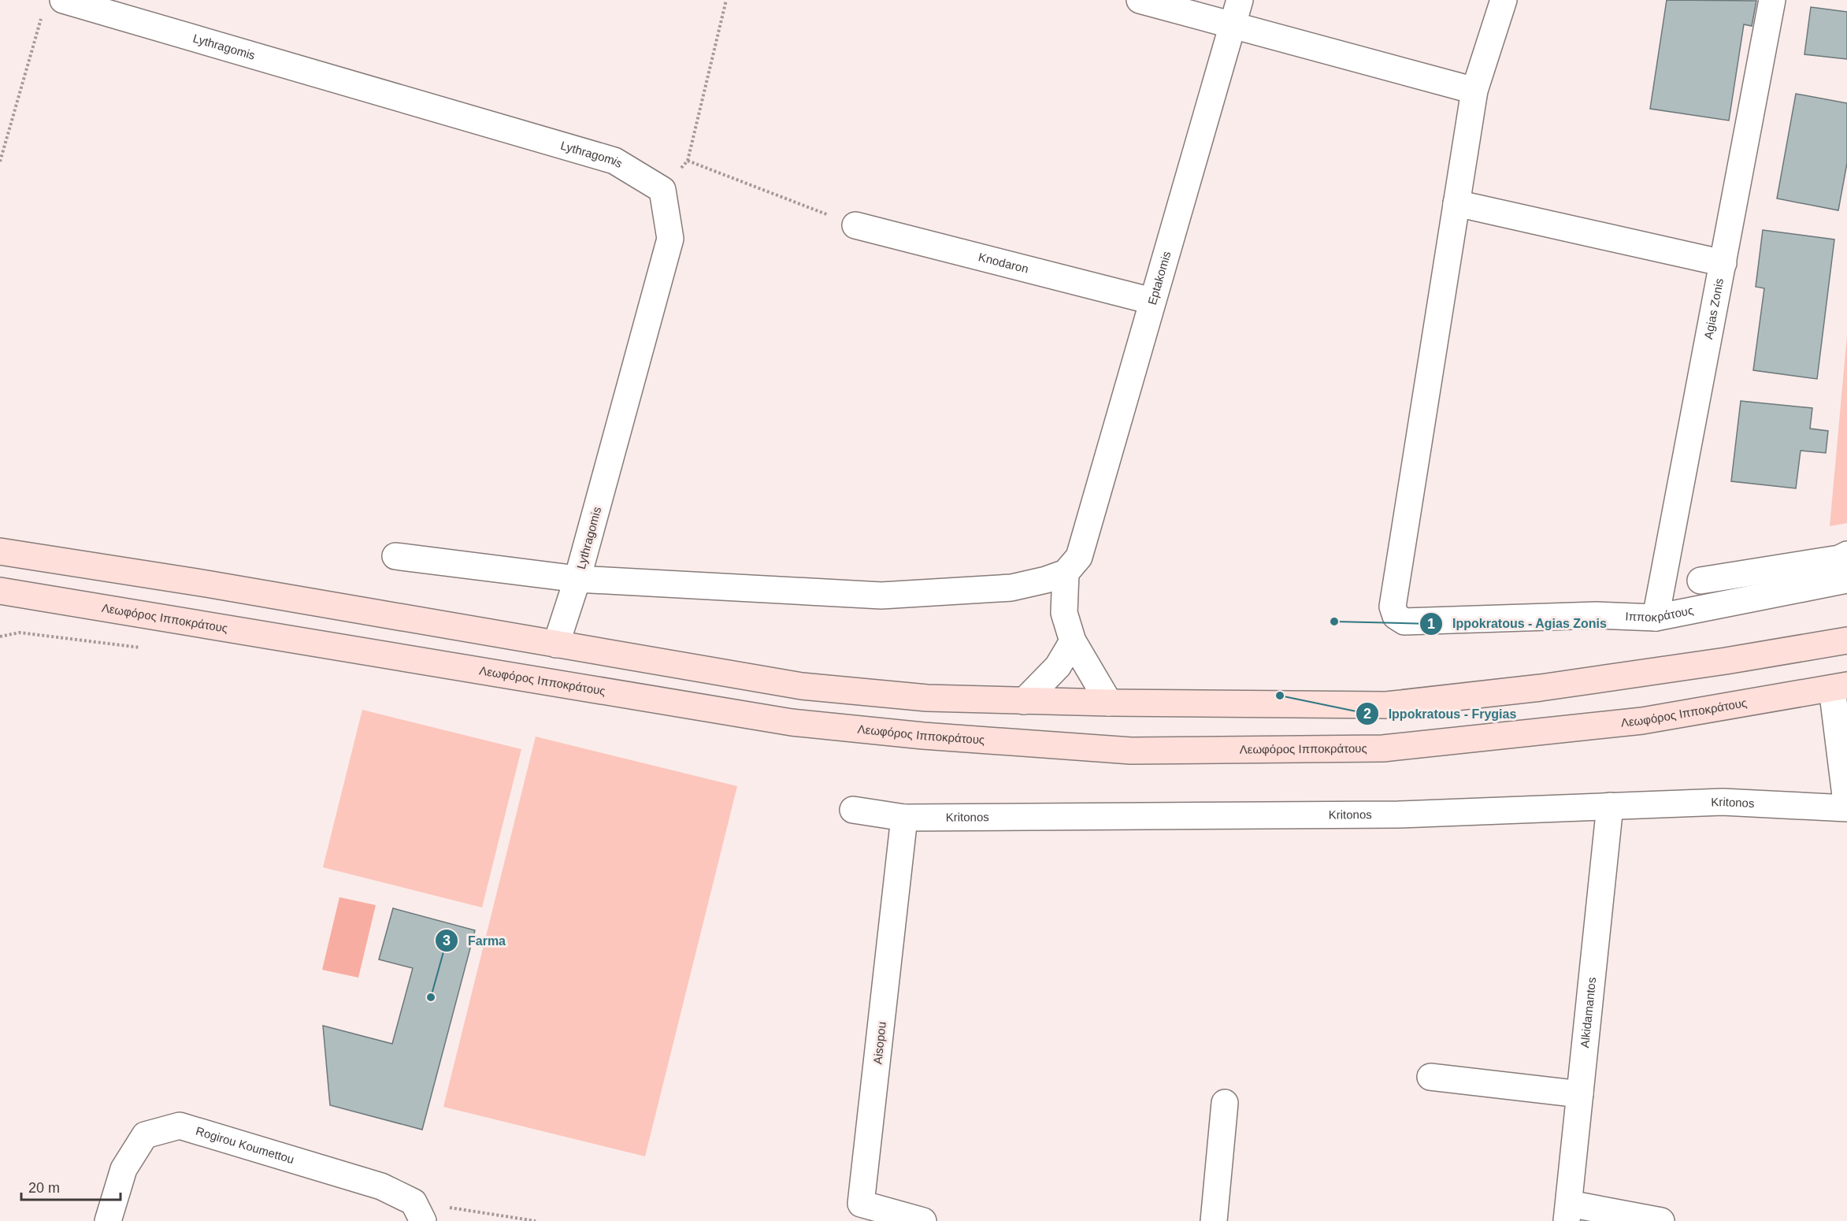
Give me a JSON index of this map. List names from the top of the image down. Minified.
{"streets":{"main road":["Λεωφόρος Ιπποκράτους"],"street":["Lythragomis","Knodaron","Eptakomis","Agias Zonis","Ιπποκράτους","Kritonos","Alkidamantos","Aisopou","Rogirou Koumettou"]},"crossings":[["Knodaron","Eptakomis"],["Agias Zonis","Ιπποκράτους"],["Kritonos","Alkidamantos"],["Kritonos","Aisopou"]],"places":["Ippokratous - Agias Zonis","Ippokratous - Frygias","Farma"],"scale_bar":"20 m"}
